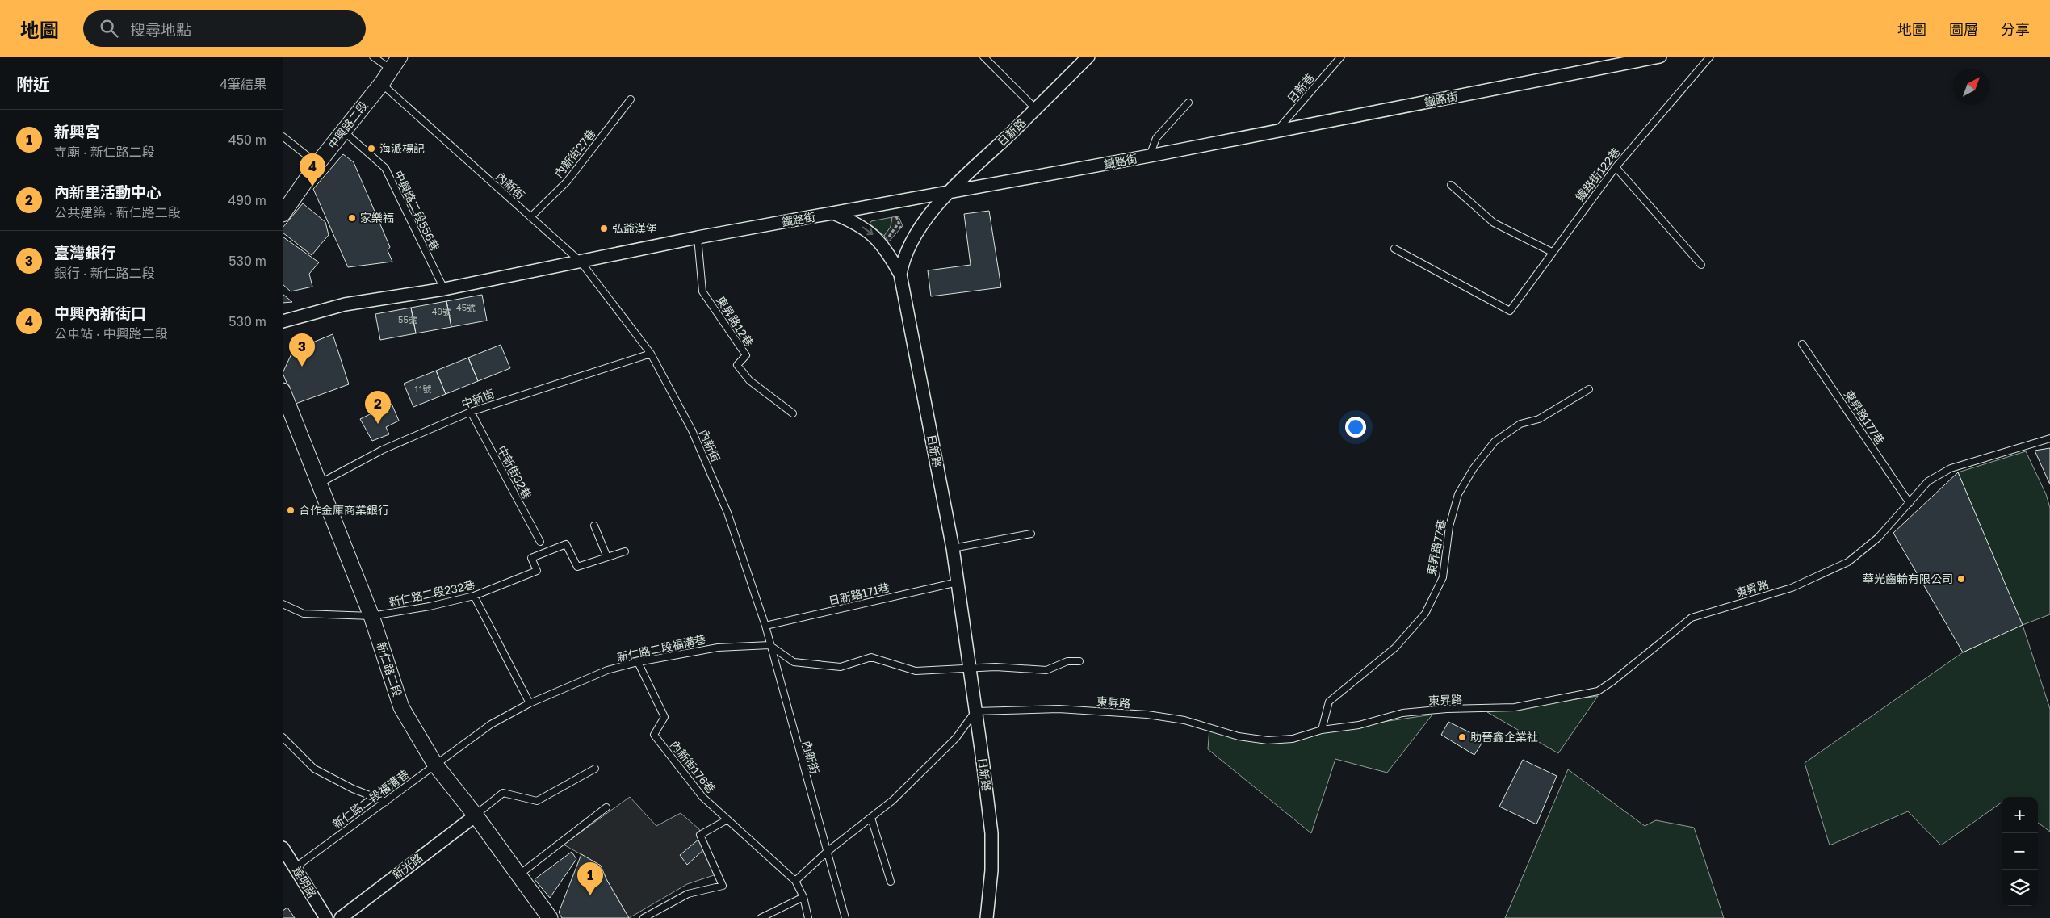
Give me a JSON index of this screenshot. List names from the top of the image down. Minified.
{"streets":{"street":["鐵路街","中興路二段","日新路","新仁路二段","新光路","達明路"],"lane":["日新巷","內新街27巷","鐵路街122巷","內新街","中興路二段556巷","東昇路12巷","中新街","東昇路177巷","中新街32巷","東昇路77巷","東昇路","新仁路二段232巷","日新路171巷","新仁路二段福溝巷","內新街176巷"]},"crossings":[["日新巷","鐵路街"],["鐵路街","日新路"],["鐵路街","內新街"],["鐵路街","中興路二段556巷"],["鐵路街","東昇路12巷"],["中興路二段","內新街"],["中興路二段","中興路二段556巷"],["日新路","東昇路"],["日新路","日新路171巷"],["內新街27巷","內新街"],["內新街","中新街"],["內新街","日新路171巷"],["內新街","新仁路二段福溝巷"],["中新街","中新街32巷"],["中新街","新仁路二段"],["東昇路177巷","東昇路"],["東昇路77巷","東昇路"],["新仁路二段232巷","新仁路二段"],["新仁路二段福溝巷","新仁路二段"],["新仁路二段福溝巷","內新街176巷"],["新仁路二段福溝巷","達明路"],["新仁路二段","新光路"]],"places":["海派楊記","家樂福","弘爺漢堡","合作金庫商業銀行","華光齒輪有限公司","助晉鑫企業社"],"house_numbers":["45號","49號","55號","11號"],"north":"top right","page":{"header":"地圖","search":"搜尋地點","nav":["地圖","圖層","分享"],"heading":["附近","4筆結果"],"list":[{"mark":"1","name":"新興宮","note":"寺廟 · 新仁路二段","value":"450 m"},{"mark":"2","name":"內新里活動中心","note":"公共建築 · 新仁路二段","value":"490 m"},{"mark":"3","name":"臺灣銀行","note":"銀行 · 新仁路二段","value":"530 m"},{"mark":"4","name":"中興內新街口","note":"公車站 · 中興路二段","value":"530 m"}],"pins":["4","3","2","1"],"map_buttons":["+","−"]}}
